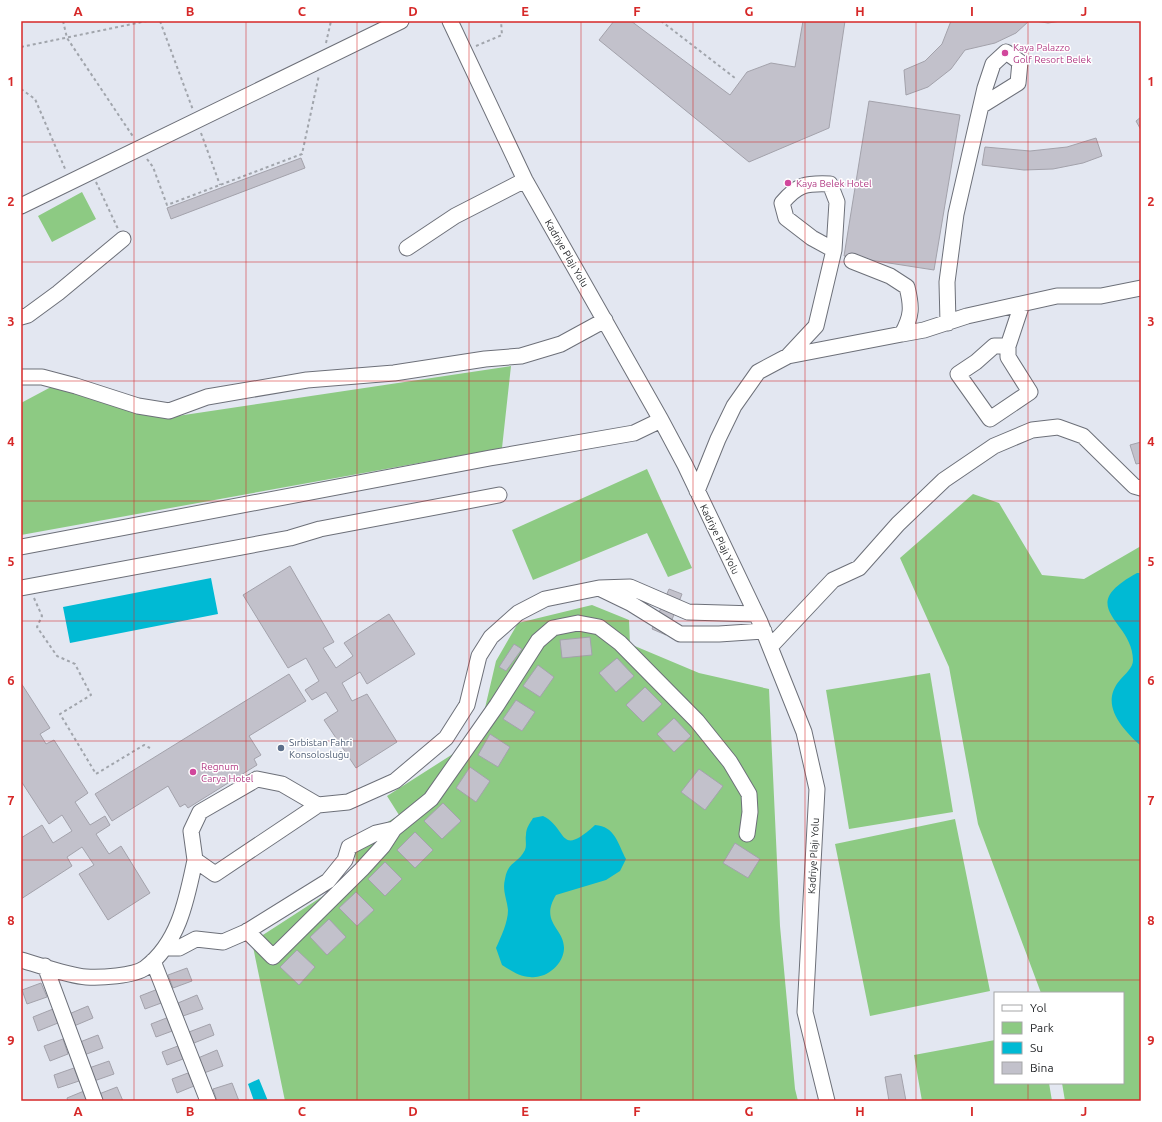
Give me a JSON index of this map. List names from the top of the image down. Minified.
{"streets":{"street":["Kadriye Plajı Yolu"]},"places":["Kaya Palazzo Golf Resort Belek","Kaya Belek Hotel","Sırbistan Fahri Konsolosluğu","Regnum Carya Hotel"],"legend":["Yol","Park","Su","Bina"],"grid":{"columns":["A","B","C","D","E","F","G","H","I","J"],"rows":["1","2","3","4","5","6","7","8","9"]}}
